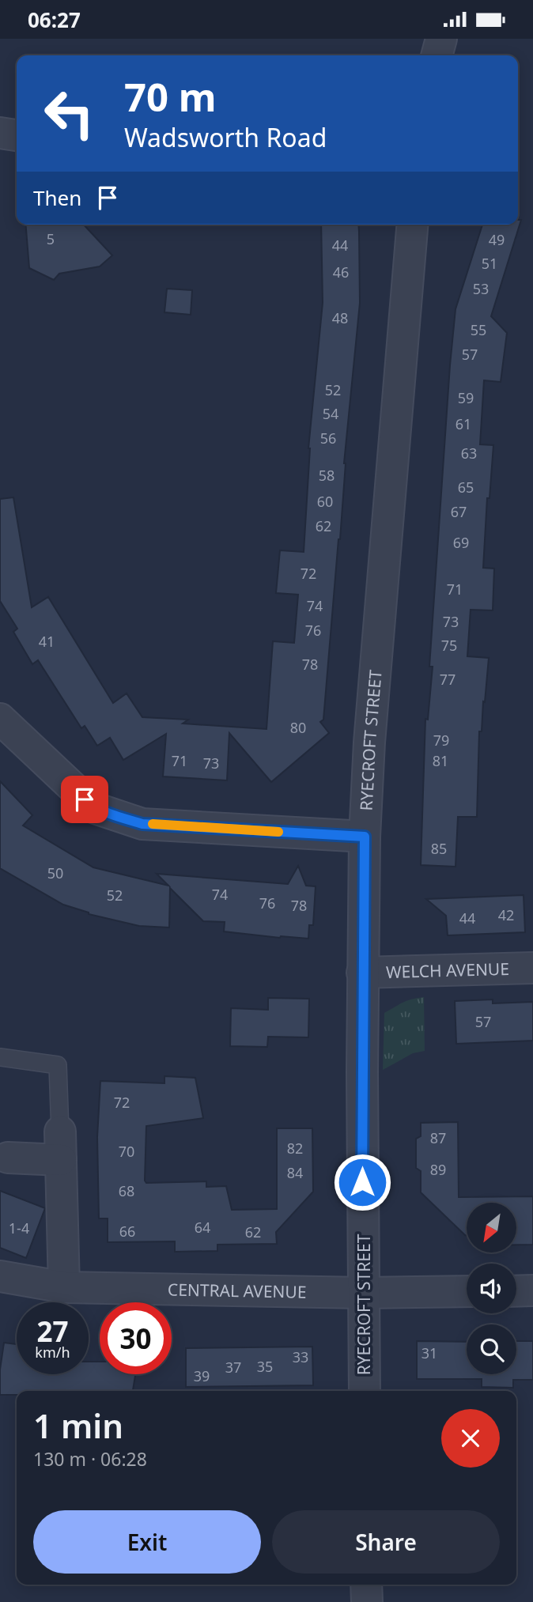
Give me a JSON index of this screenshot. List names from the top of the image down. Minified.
{"streets":{"street":["RYECROFT STREET","WELCH AVENUE","CENTRAL AVENUE"]},"crossings":[["RYECROFT STREET","WELCH AVENUE"],["RYECROFT STREET","CENTRAL AVENUE"]],"house_numbers":["5","49","44","51","46","53","48","55","57","52","59","54","61","56","63","58","65","60","67","62","69","72","71","74","73","76","41","75","78","77","80","79","71","81","73","85","50","74","52","76","78","42","44","57","72","87","82","70","89","84","68","64","1-4","66","62","31","33","35","37","39"],"north":"bottom left","page":{"status":"06:27","turn":["70 m","Wadsworth Road"],"then":"Then","speed":"27 km/h","limit":"30","heading":["1 min","130 m · 06:28"],"buttons":["Exit","Share"]}}
